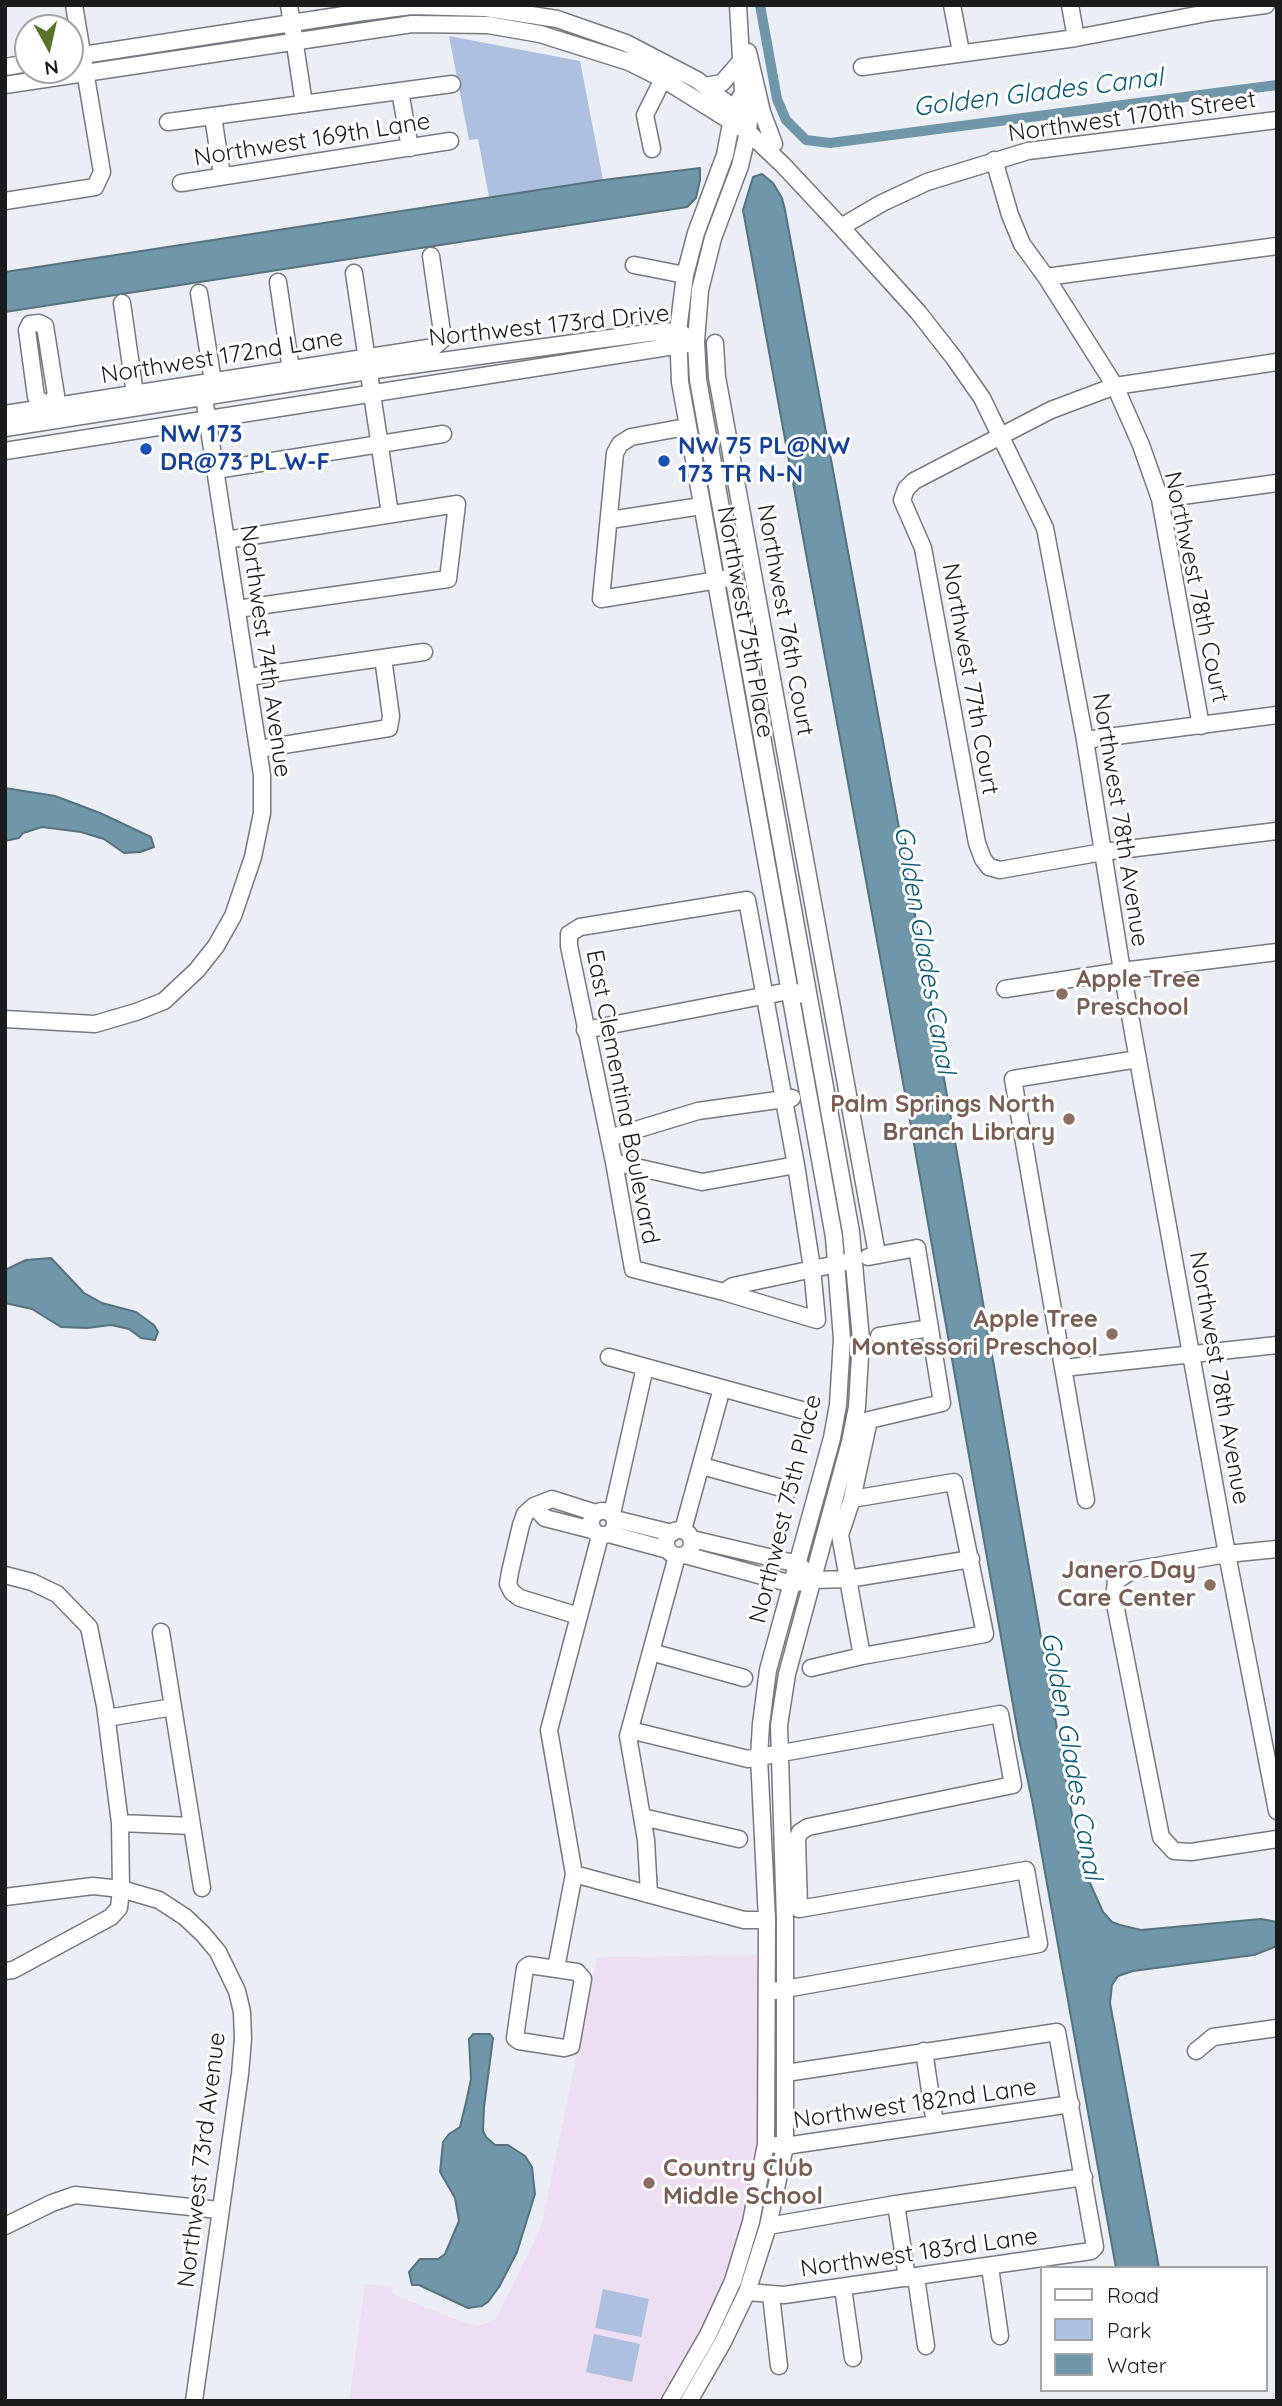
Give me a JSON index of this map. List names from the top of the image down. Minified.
{"streets":{"street":["Northwest 170th Street","Northwest 169th Lane","Northwest 173rd Drive","Northwest 172nd Lane","Northwest 78th Court","Northwest 76th Court","Northwest 75th Place","Northwest 74th Avenue","Northwest 77th Court","Northwest 78th Avenue","East Clementina Boulevard","Northwest 182nd Lane","Northwest 73rd Avenue","Northwest 183rd Lane"]},"crossings":[["Northwest 170th Street","Northwest 78th Court"],["Northwest 170th Street","Northwest 78th Avenue"],["Northwest 173rd Drive","Northwest 172nd Lane"],["Northwest 173rd Drive","Northwest 75th Place"],["Northwest 173rd Drive","Northwest 74th Avenue"],["Northwest 75th Place","Northwest 78th Avenue"],["Northwest 75th Place","Northwest 182nd Lane"],["Northwest 75th Place","Northwest 183rd Lane"],["Northwest 77th Court","Northwest 78th Avenue"]],"water":["Golden Glades Canal"],"places":["NW 173 DR@73 PL W-F","NW 75 PL@NW 173 TR N-N","Apple Tree Preschool","Palm Springs North Branch Library","Apple Tree Montessori Preschool","Janero Day Care Center","Country Club Middle School"],"legend":["Road","Park","Water"],"north":"bottom"}
